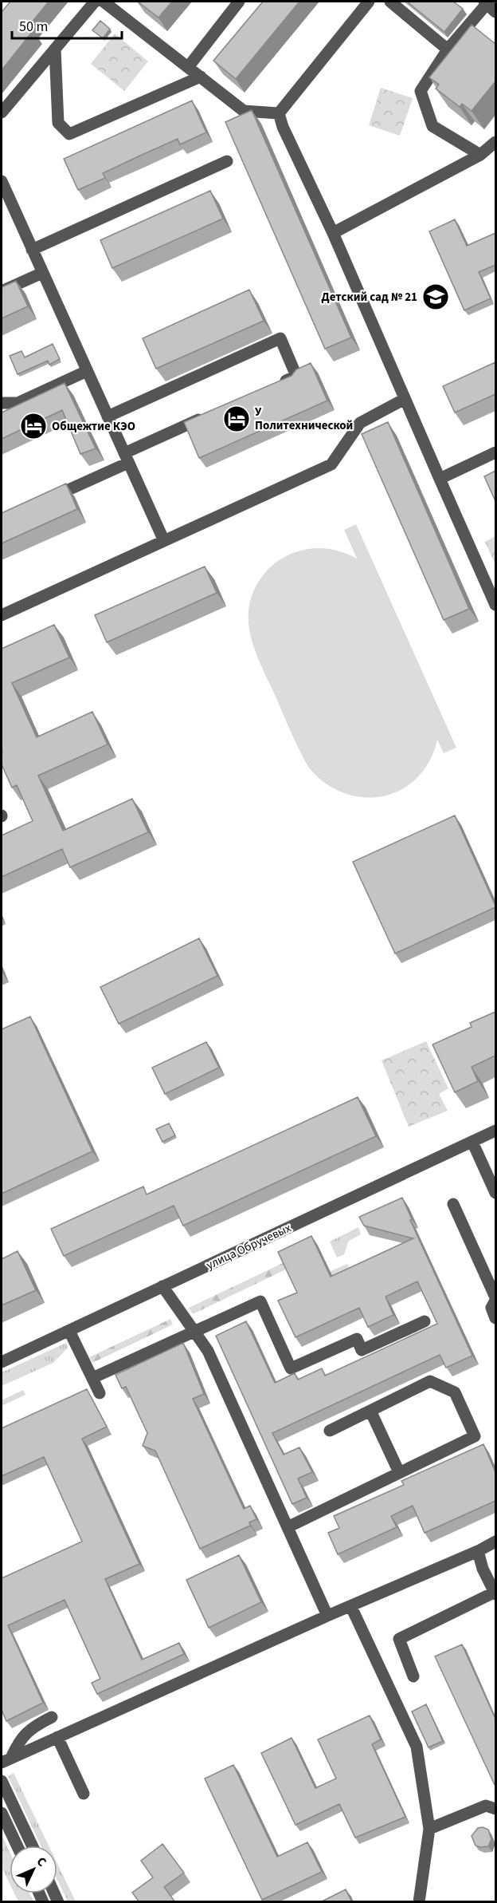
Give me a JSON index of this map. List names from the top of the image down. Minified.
{"streets":{"street":["улица Обручевых"]},"places":{"school or university":["Детский сад № 21"],"hotel":["У Политехнической","Общежтие КЭО"]},"scale_bar":"50 m","north":"top right"}
